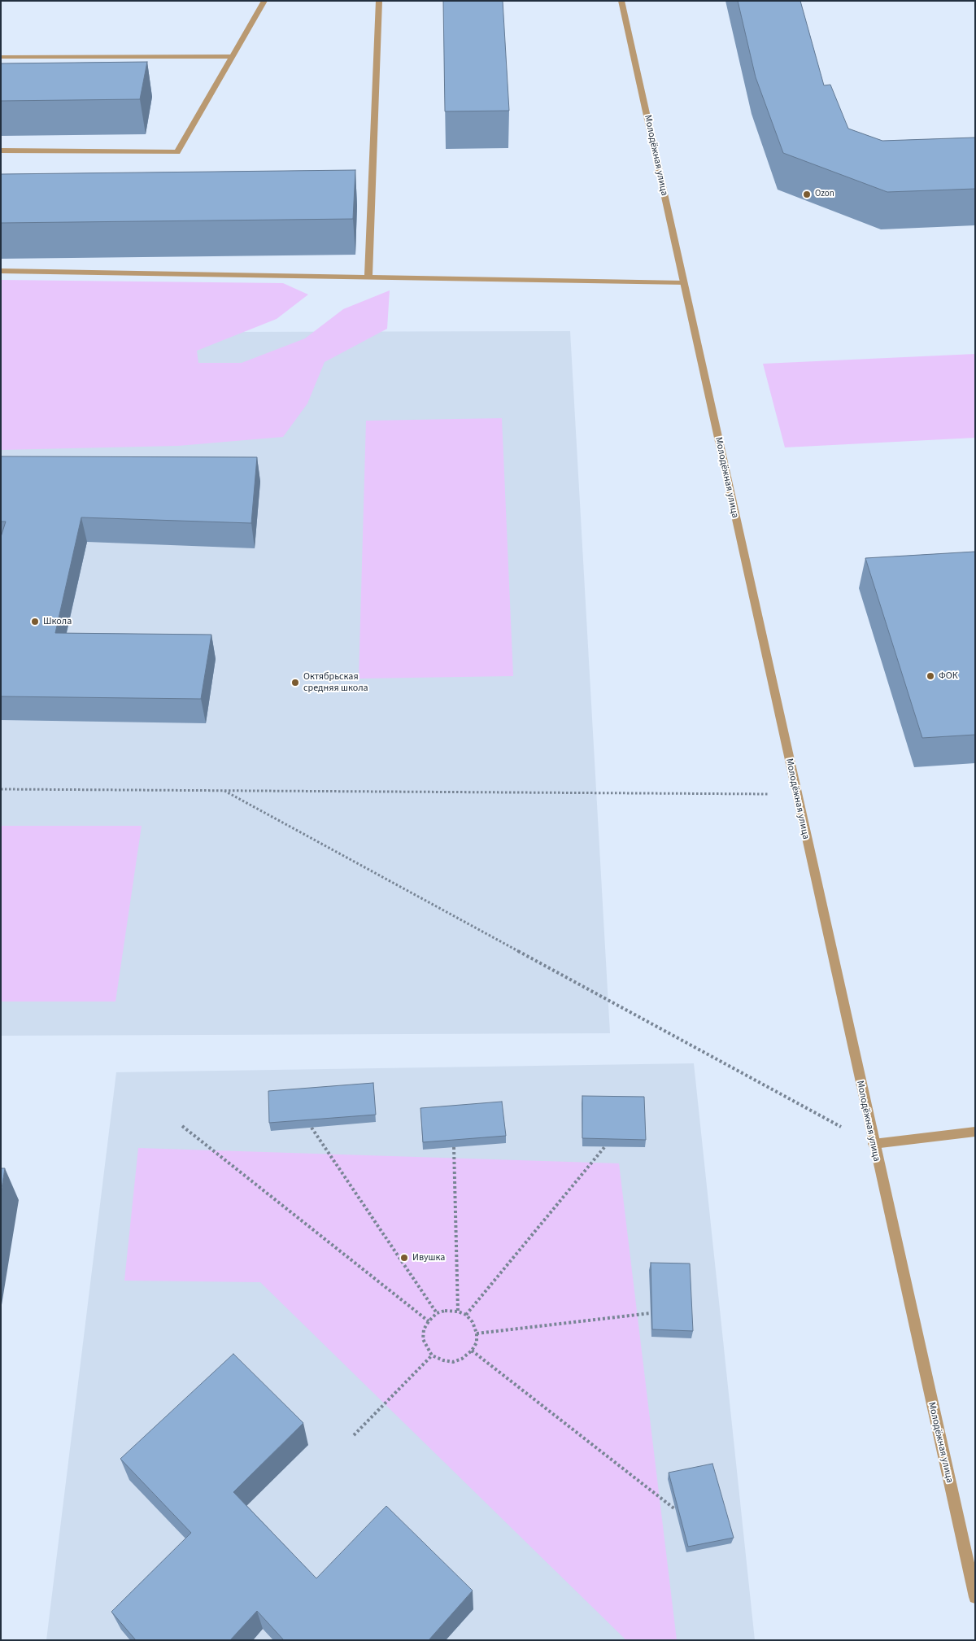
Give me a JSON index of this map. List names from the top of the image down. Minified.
{"streets":{"street":["Молодёжная улица"]},"places":["Ozon","Школа","ФОК","Октябрьская средняя школа","Ивушка"]}
